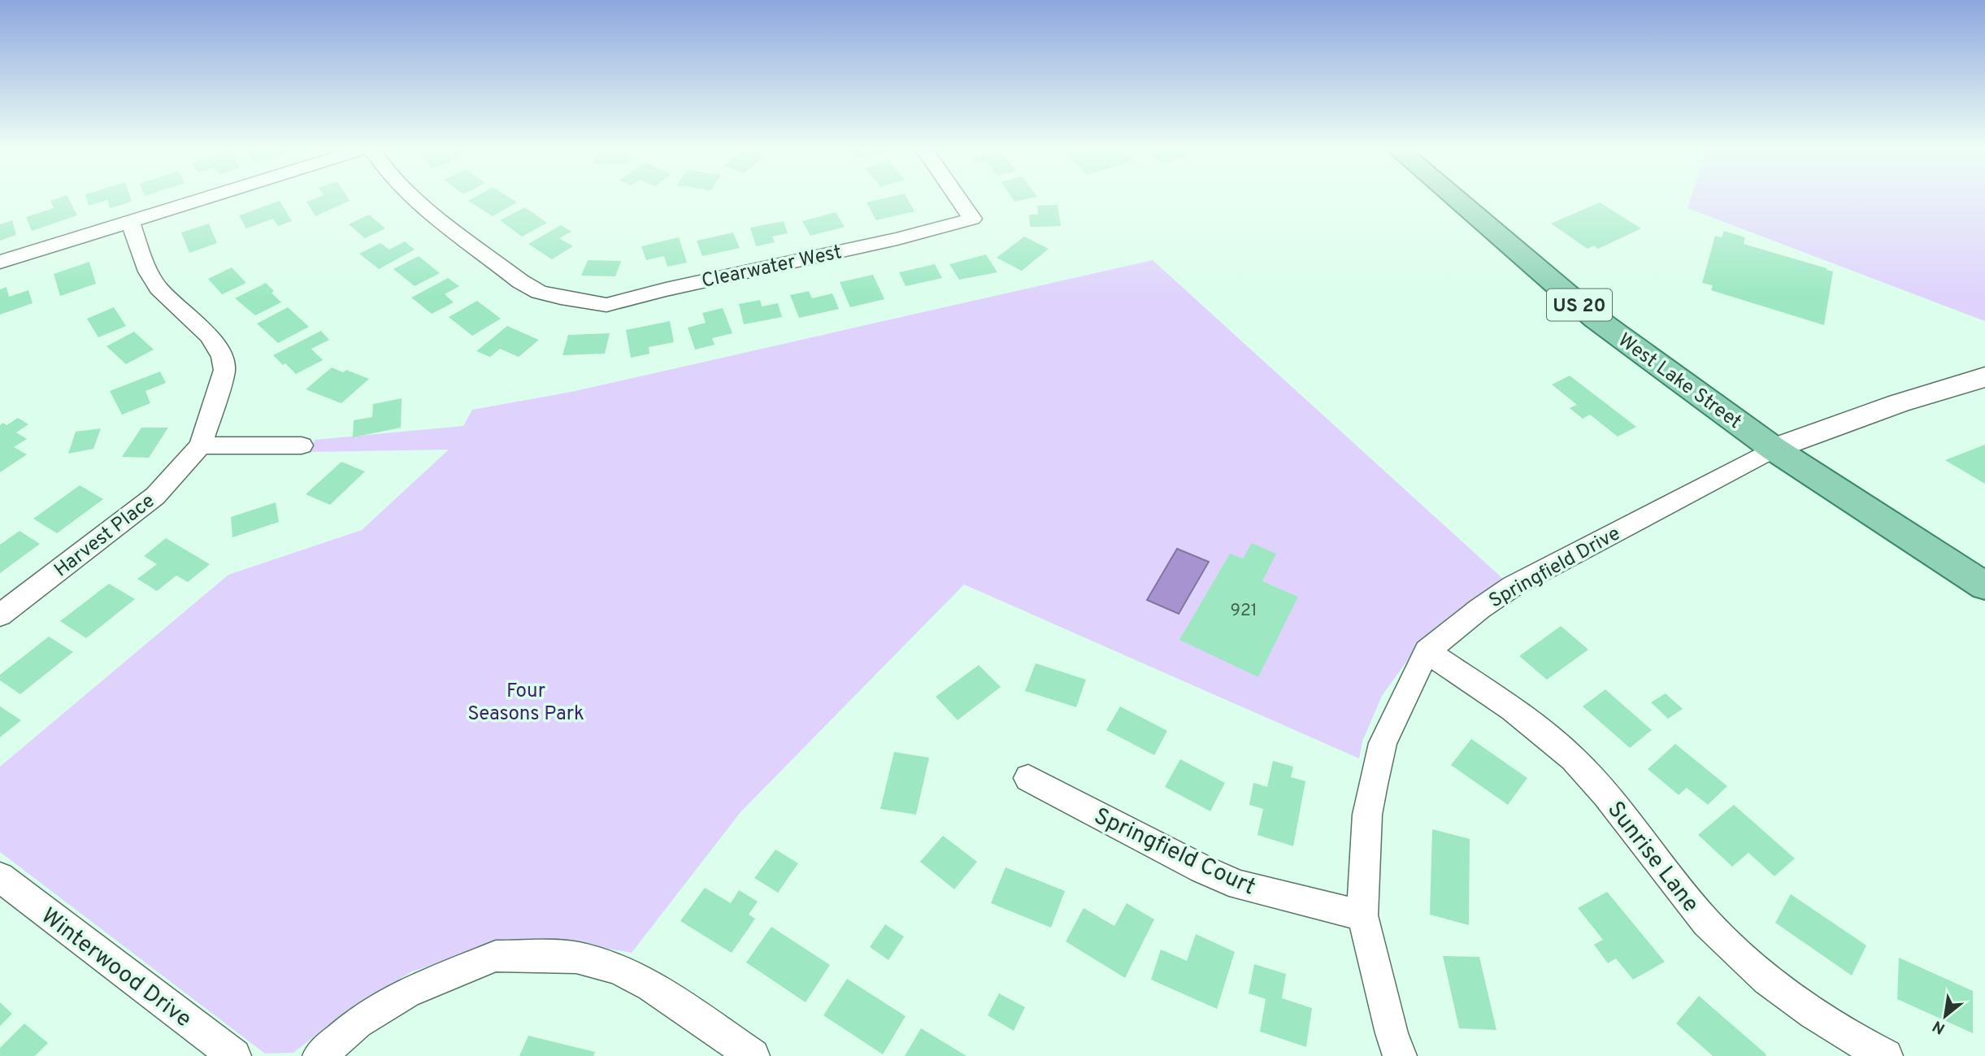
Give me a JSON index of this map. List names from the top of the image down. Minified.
{"streets":{"main road":["US 20","West Lake Street"],"street":["Clearwater West","Harvest Place","Springfield Drive","Springfield Court","Sunrise Lane","Winterwood Drive"]},"crossings":[["West Lake Street","Springfield Drive"],["Springfield Drive","Springfield Court"],["Springfield Drive","Sunrise Lane"]],"parks":["Four Seasons Park"],"house_numbers":["921"],"north":"bottom left"}
